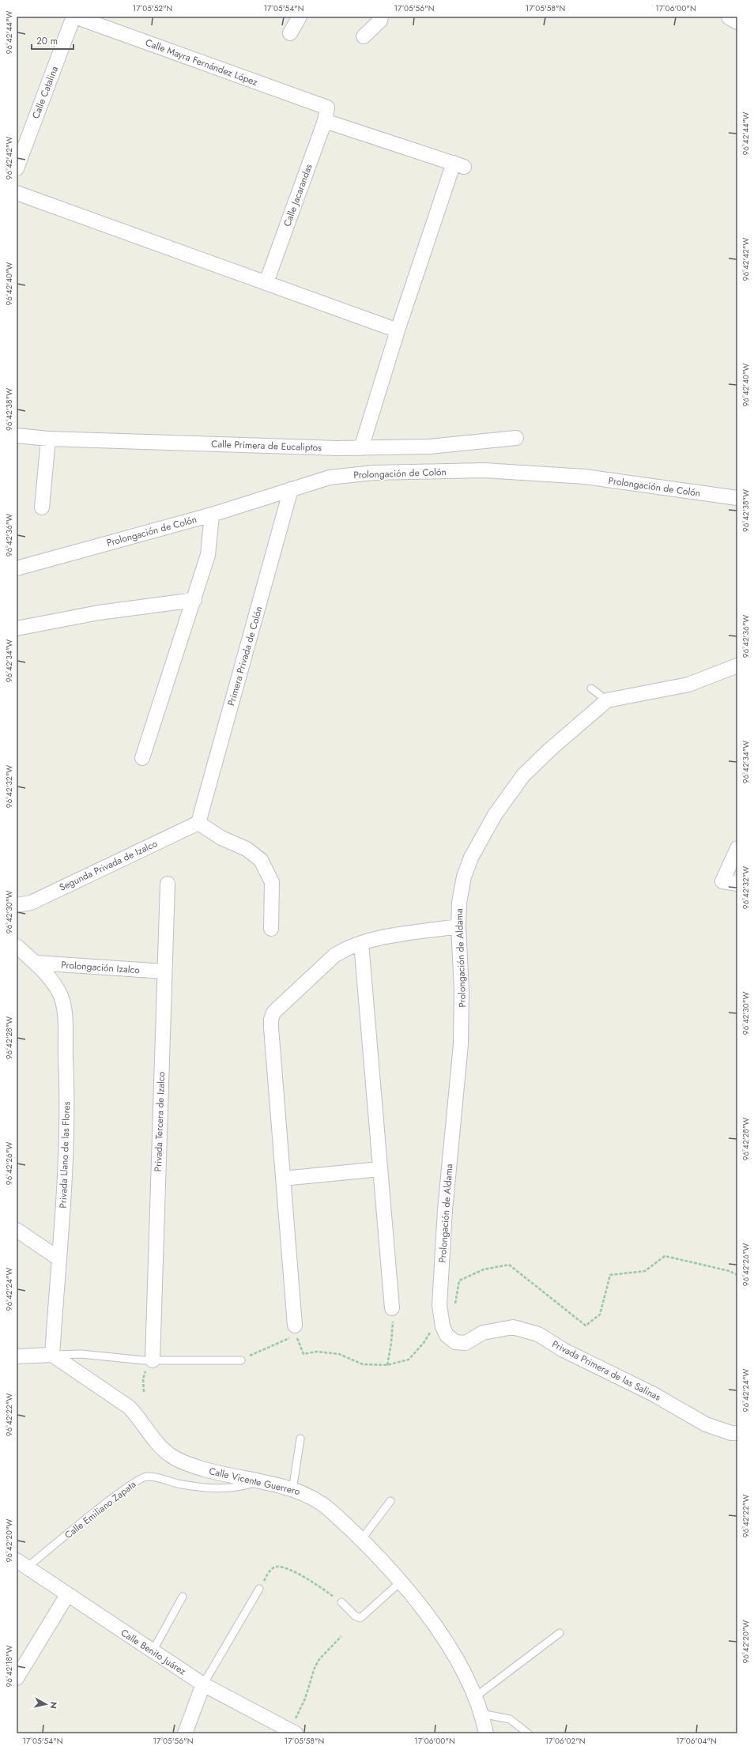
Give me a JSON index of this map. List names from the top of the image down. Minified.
{"streets":{"street":["Calle Mayra Fernández López","Calle Catalina","Calle Jacarandas","Calle Primera de Eucaliptos","Prolongación de Colón","Primera Privada de Colón","Segunda Privada de Izalco","Prolongación de Aldama","Prolongación Izalco","Privada Tercera de Izalco","Privada Llano de las Flores","Privada Primera de las Salinas","Calle Vicente Guerrero","Calle Benito Juárez"],"lane":["Calle Emiliano Zapata"]},"crossings":[["Calle Mayra Fernández López","Calle Catalina"],["Calle Mayra Fernández López","Calle Jacarandas"],["Prolongación de Colón","Primera Privada de Colón"],["Primera Privada de Colón","Segunda Privada de Izalco"],["Prolongación de Aldama","Privada Primera de las Salinas"],["Prolongación Izalco","Privada Tercera de Izalco"],["Prolongación Izalco","Privada Llano de las Flores"],["Privada Llano de las Flores","Calle Vicente Guerrero"],["Calle Vicente Guerrero","Calle Emiliano Zapata"],["Calle Emiliano Zapata","Calle Benito Juárez"]],"scale_bar":"20 m","north":"right","coordinates":["17°05'52\"N","17°05'54\"N","17°05'56\"N","17°05'58\"N","17°06'00\"N","96°42'44\"W","96°42'42\"W","96°42'40\"W","96°42'38\"W","96°42'36\"W","96°42'34\"W","96°42'32\"W","96°42'30\"W","96°42'28\"W","96°42'26\"W","96°42'24\"W","96°42'22\"W","96°42'20\"W","96°42'18\"W","17°06'02\"N","17°06'04\"N"]}
